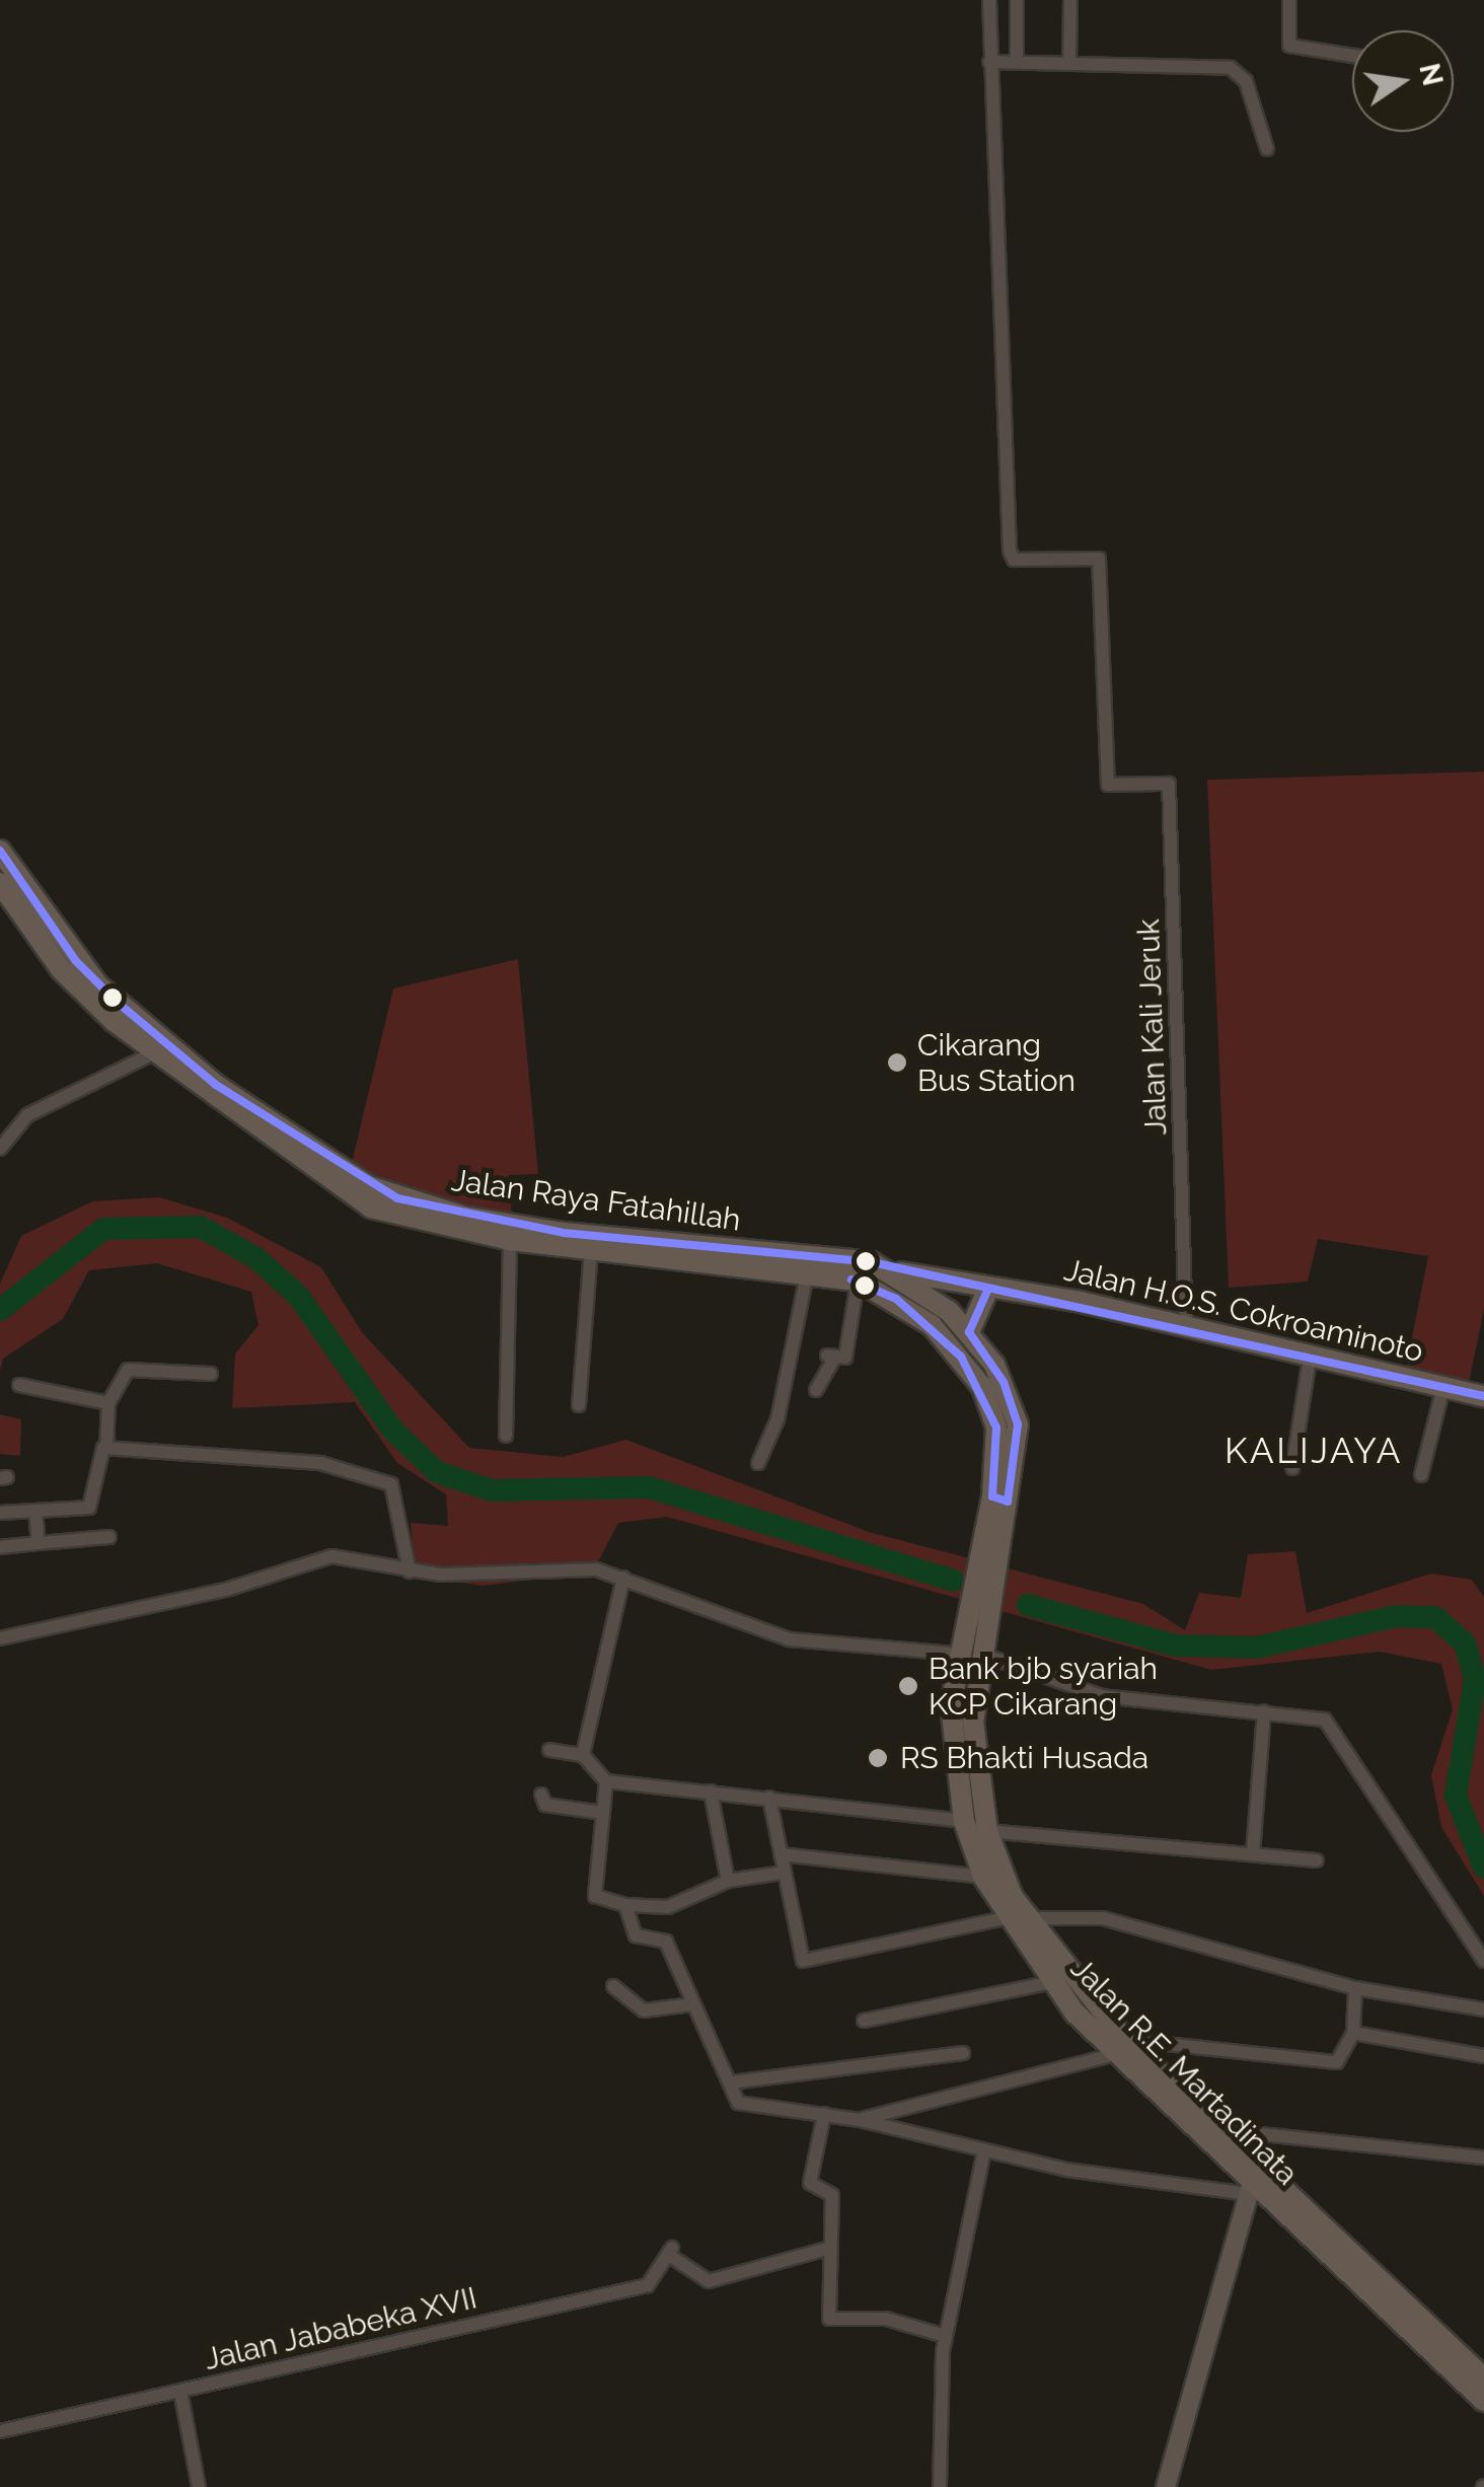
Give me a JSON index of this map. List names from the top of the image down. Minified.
{"streets":{"highway":["Jalan Raya Fatahillah","Jalan H.O.S. Cokroaminoto","Jalan R.E. Martadinata"],"street":["Jalan Kali Jeruk","Jalan Jababeka XVII"]},"crossings":[["Jalan Kali Jeruk","Jalan H.O.S. Cokroaminoto"],["Jalan Raya Fatahillah","Jalan H.O.S. Cokroaminoto"],["Jalan Raya Fatahillah","Jalan R.E. Martadinata"],["Jalan H.O.S. Cokroaminoto","Jalan R.E. Martadinata"]],"districts":["KALIJAYA"],"places":["Cikarang Bus Station","Bank bjb syariah KCP Cikarang","RS Bhakti Husada"],"north":"right"}
